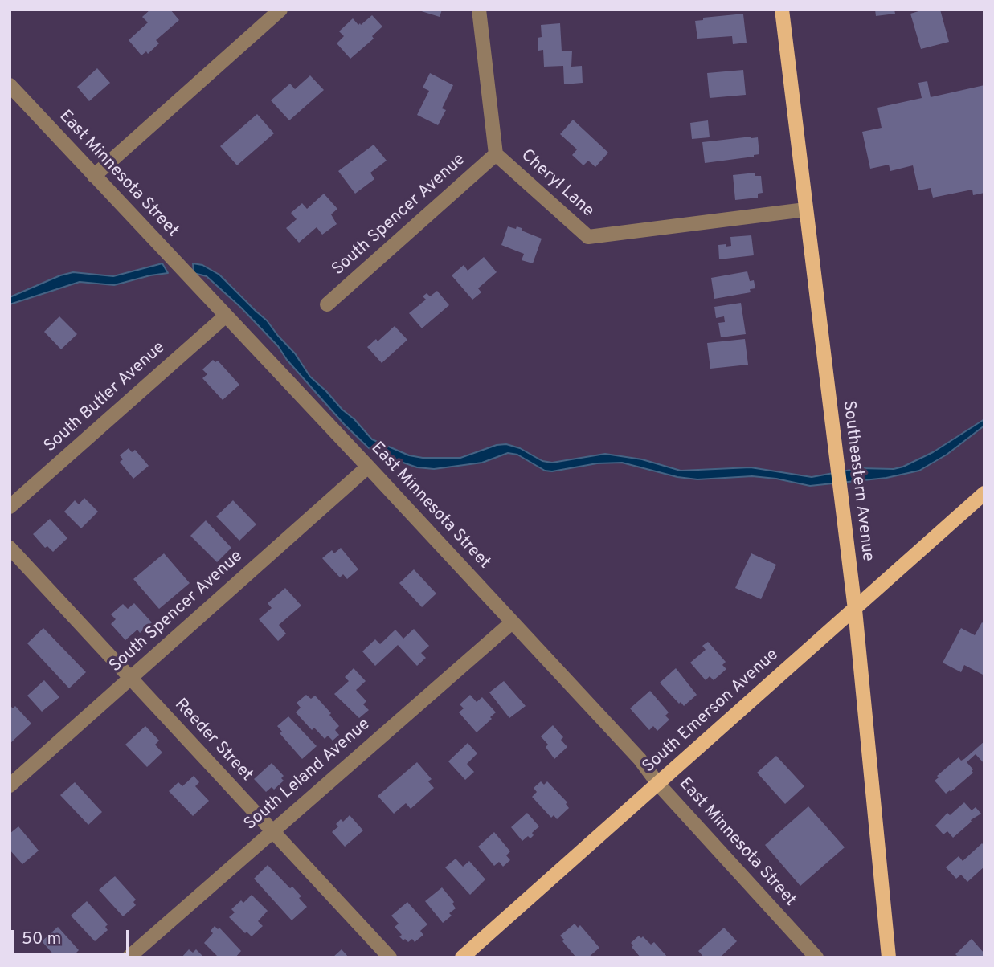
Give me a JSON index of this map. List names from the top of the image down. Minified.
{"streets":{"main road":["Southeastern Avenue","South Emerson Avenue"],"street":["East Minnesota Street","Cheryl Lane","South Spencer Avenue","South Butler Avenue","Reeder Street","South Leland Avenue"]},"crossings":[["East Minnesota Street","South Spencer Avenue"],["East Minnesota Street","South Butler Avenue"],["East Minnesota Street","South Emerson Avenue"],["East Minnesota Street","South Leland Avenue"],["Cheryl Lane","South Spencer Avenue"],["Cheryl Lane","Southeastern Avenue"],["South Spencer Avenue","Reeder Street"],["Southeastern Avenue","South Emerson Avenue"],["Reeder Street","South Leland Avenue"]],"scale_bar":"50 m"}
